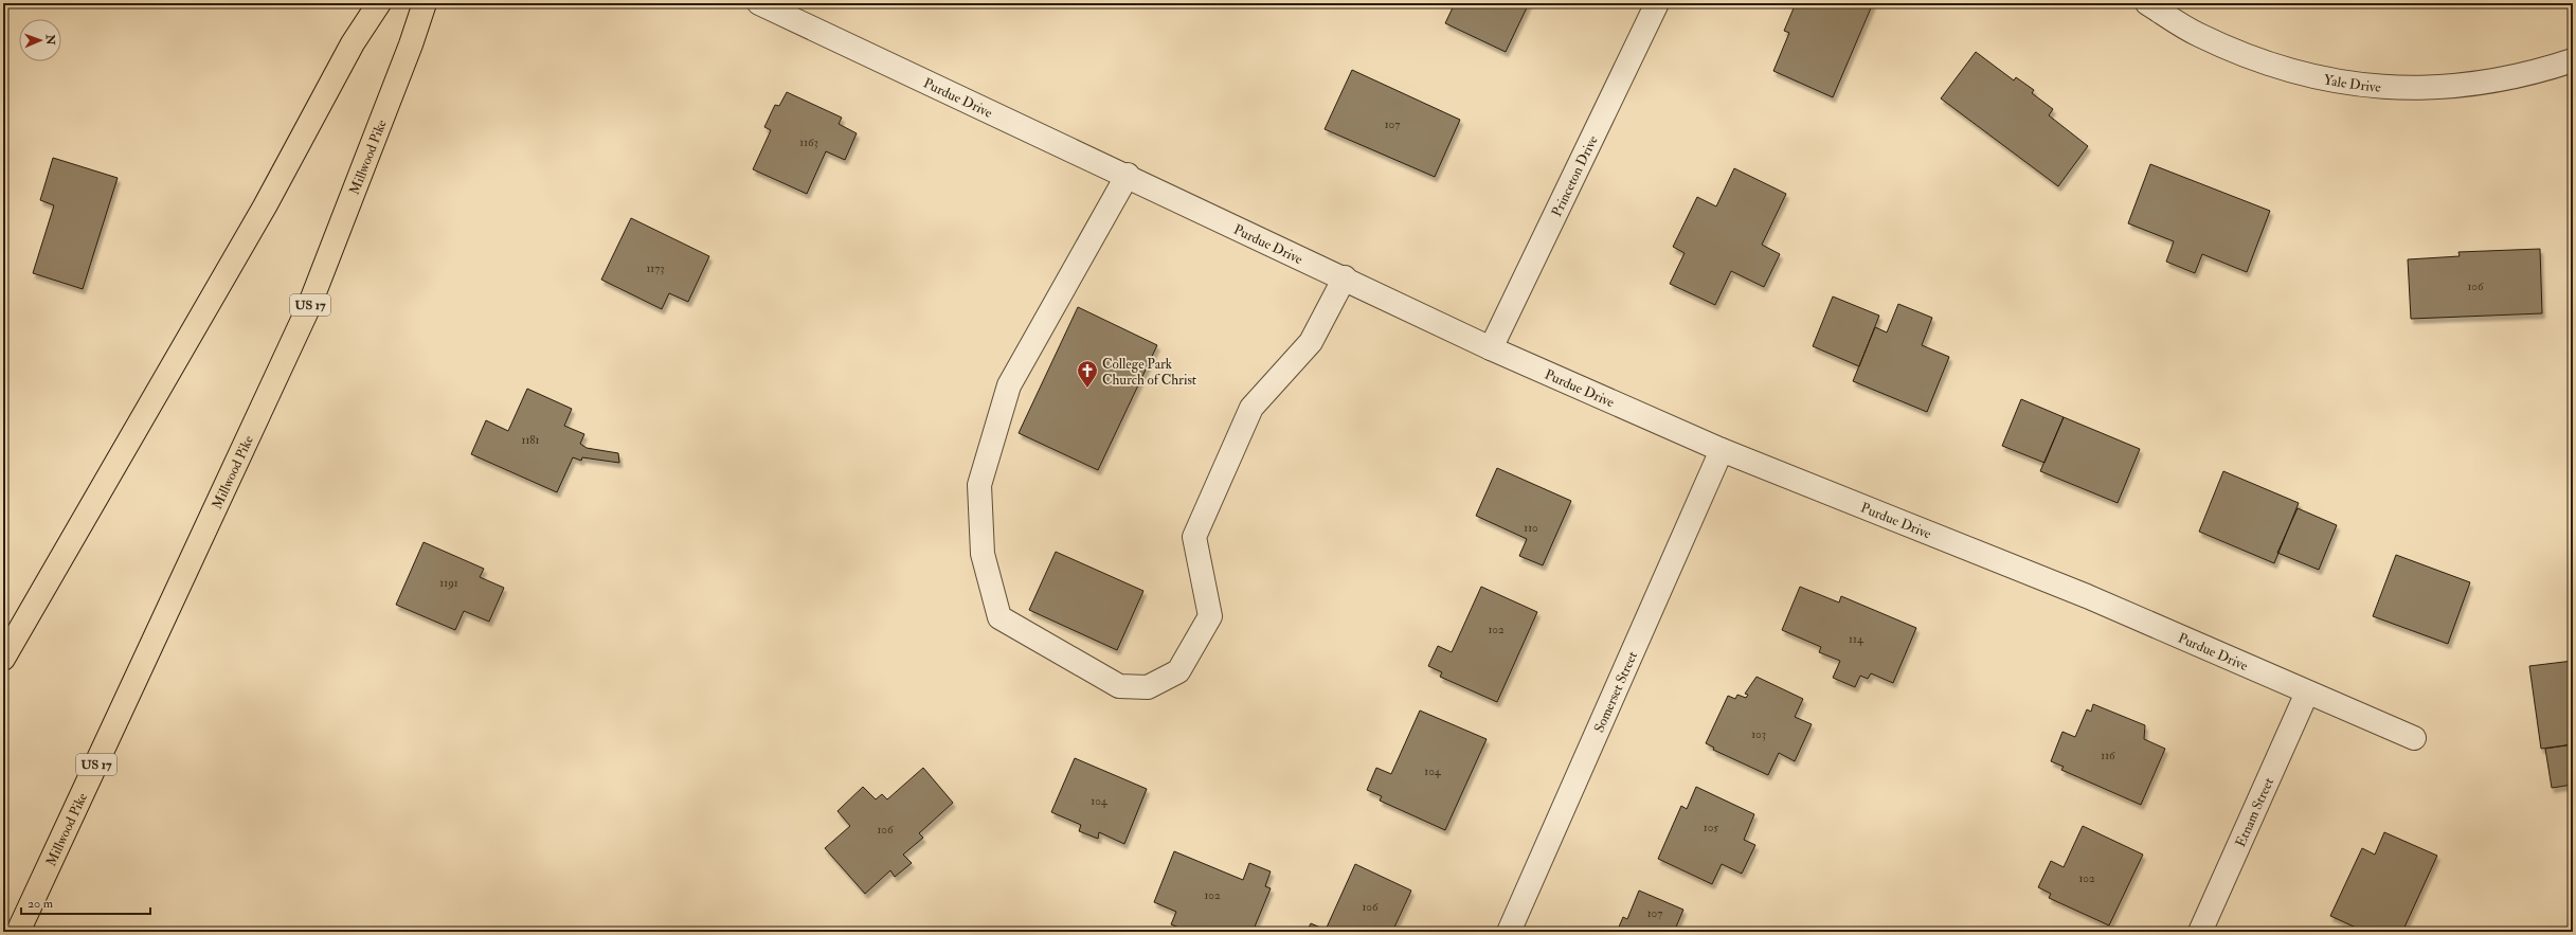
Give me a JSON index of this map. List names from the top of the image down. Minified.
{"streets":{"highway":["Millwood Pike","US 17"],"street":["Yale Drive","Purdue Drive","Princeton Drive","Somerset Street","Etnam Street"]},"crossings":[["Purdue Drive","Princeton Drive"],["Purdue Drive","Somerset Street"],["Purdue Drive","Etnam Street"]],"places":{"church":["College Park Church of Christ"]},"house_numbers":["107","1163","1173","106","1181","110","1191","102","114","103","116","104","104","105","106","102","102","106","107"],"scale_bar":"20 m","north":"right"}
